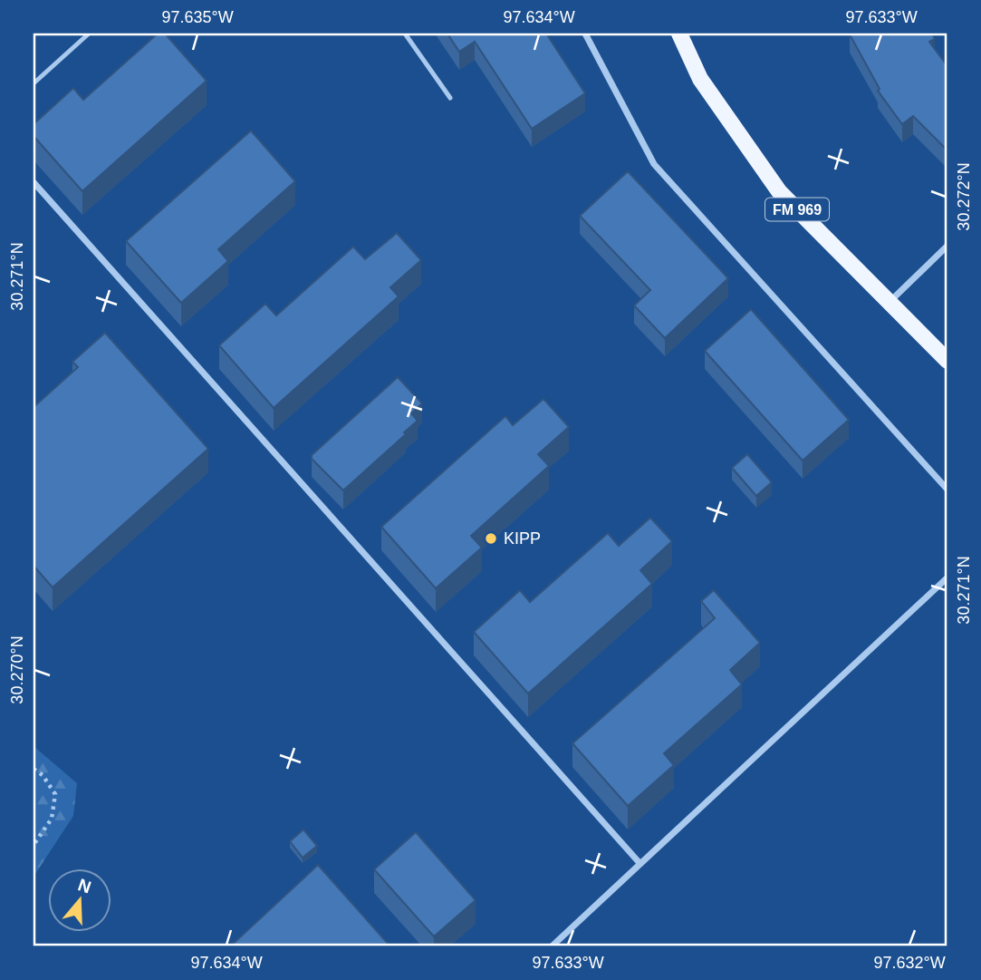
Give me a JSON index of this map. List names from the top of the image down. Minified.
{"streets":{"main road":["FM 969"]},"places":["KIPP"],"north":"top","coordinates":["97.635°W","97.634°W","97.633°W","30.272°N","30.271°N","30.270°N","97.632°W"]}
